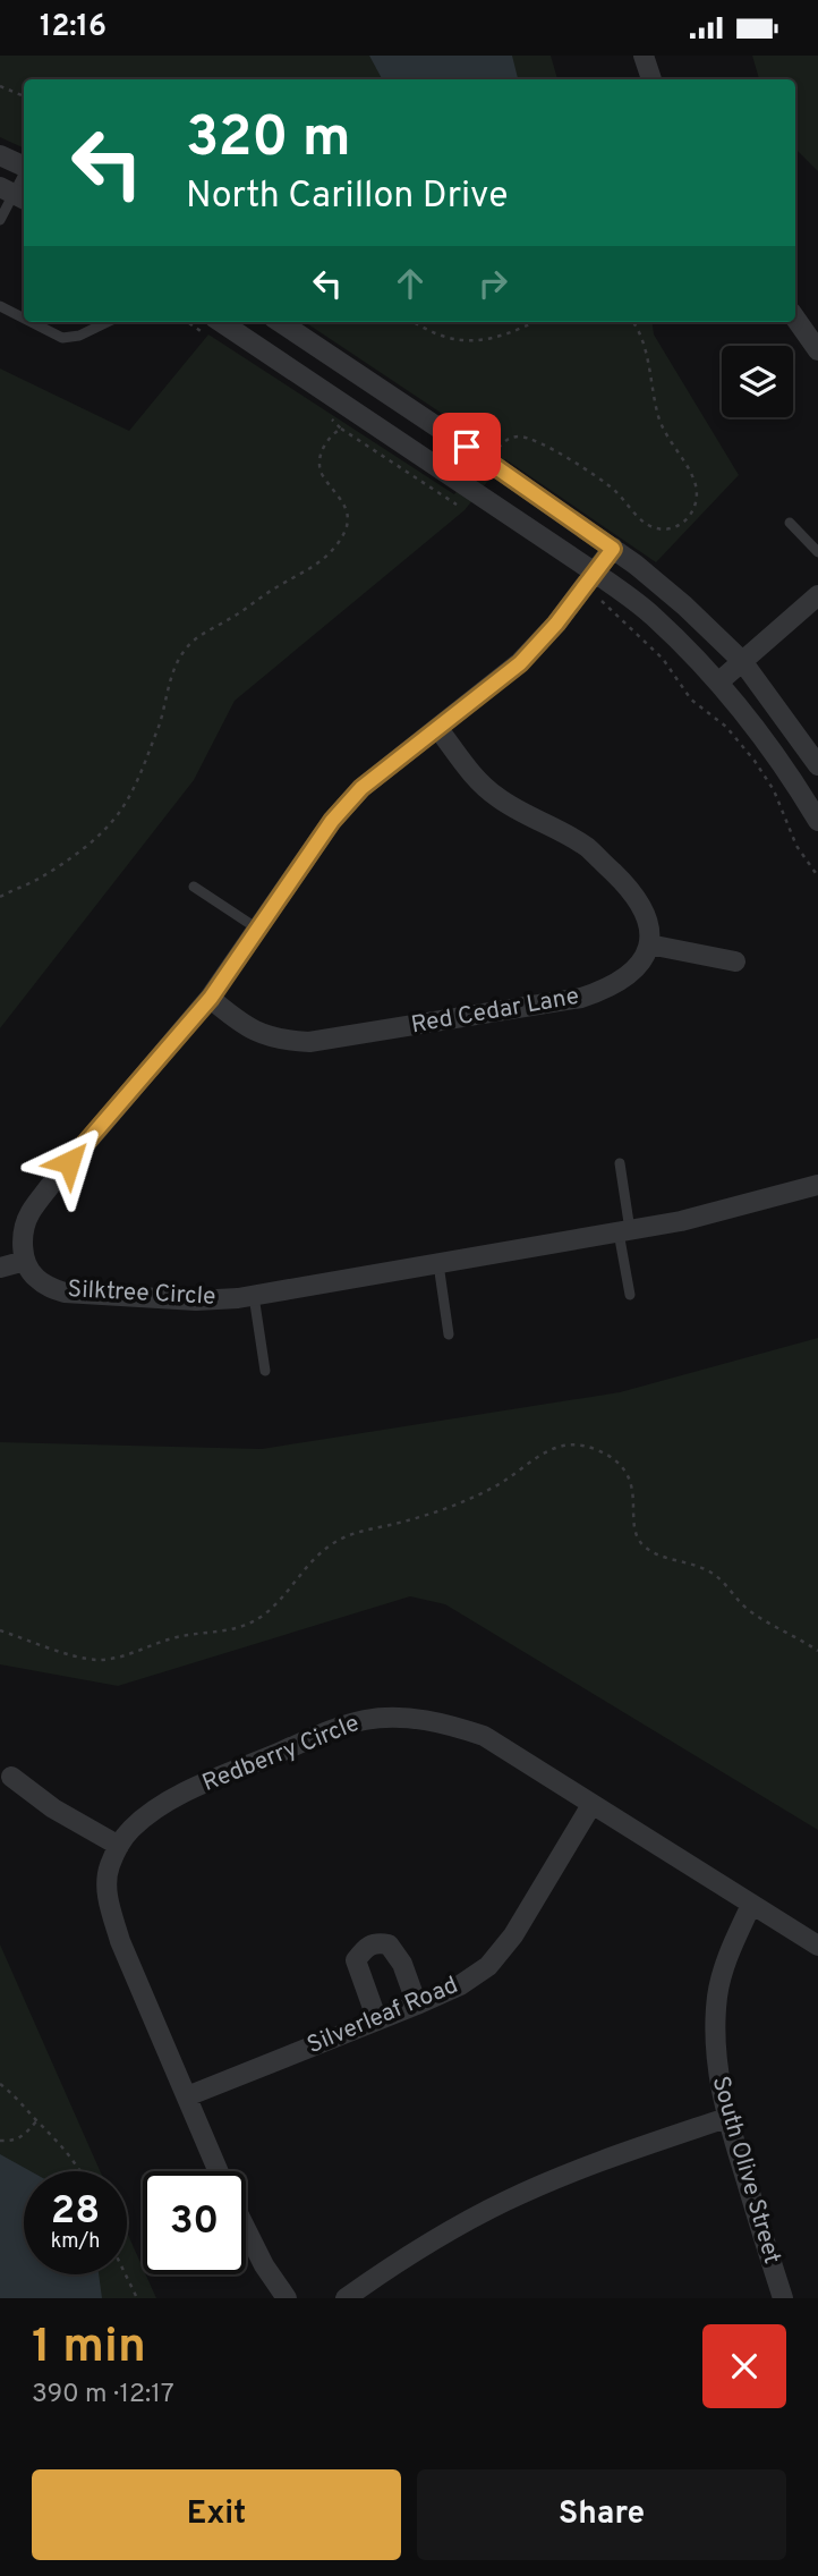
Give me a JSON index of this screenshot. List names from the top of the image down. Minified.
{"streets":{"street":["Red Cedar Lane","Silktree Circle","Redberry Circle","Silverleaf Road","South Olive Street"]},"crossings":[["Redberry Circle","Silverleaf Road"],["Redberry Circle","South Olive Street"]],"page":{"status":"12:16","turn":["320 m","North Carillon Drive"],"speed":"28 km/h","limit":"30","heading":["1 min","390 m · 12:17"],"buttons":["Exit","Share"]}}
